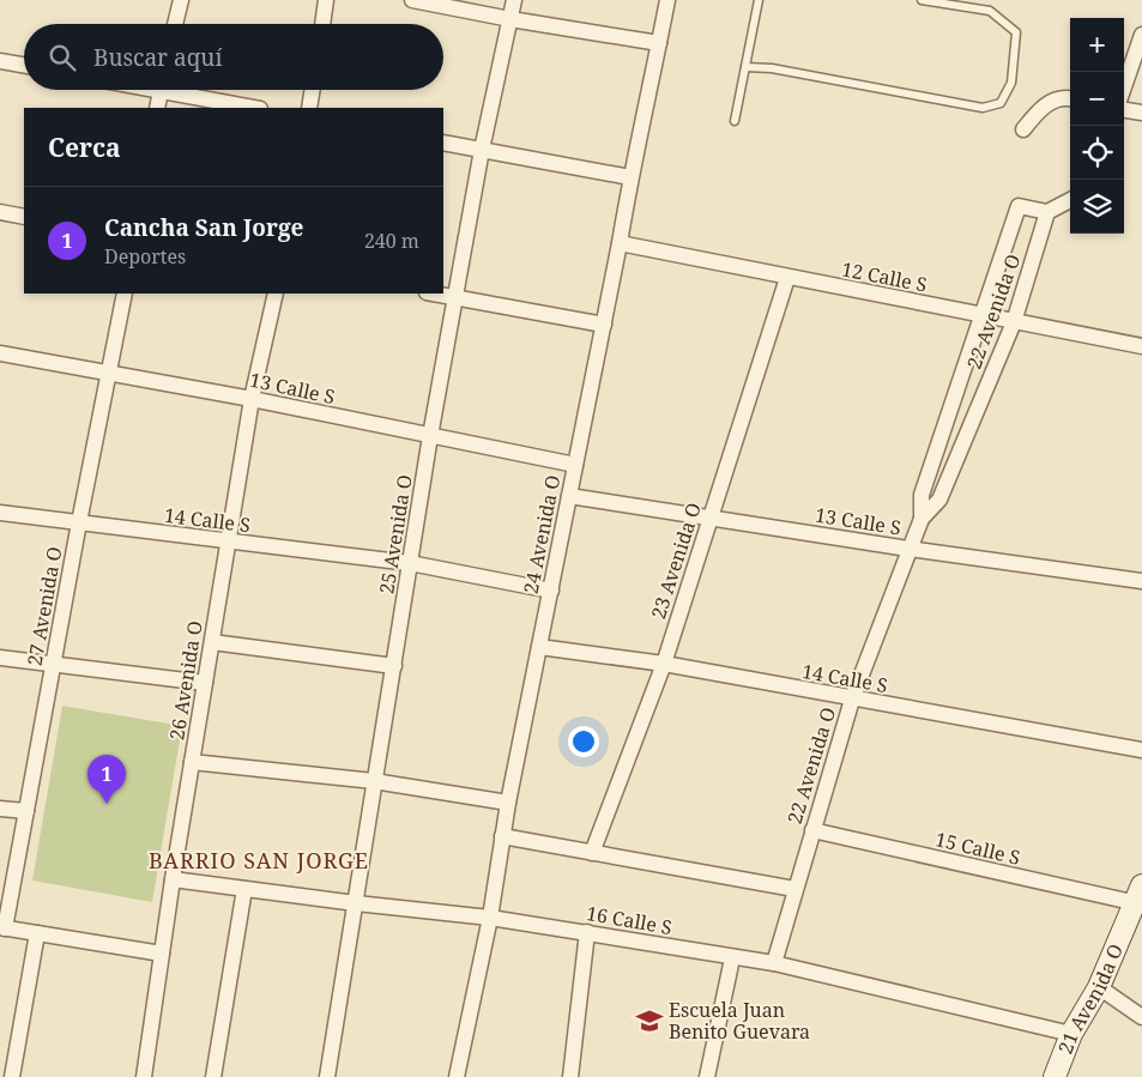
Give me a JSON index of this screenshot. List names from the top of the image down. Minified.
{"streets":{"street":["12 Calle S","22 Avenida O","13 Calle S","14 Calle S","25 Avenida O","24 Avenida O","23 Avenida O","27 Avenida O","26 Avenida O","15 Calle S","16 Calle S","21 Avenida O"]},"crossings":[["12 Calle S","22 Avenida O"],["12 Calle S","24 Avenida O"],["12 Calle S","23 Avenida O"],["22 Avenida O","13 Calle S"],["22 Avenida O","14 Calle S"],["22 Avenida O","15 Calle S"],["22 Avenida O","16 Calle S"],["13 Calle S","25 Avenida O"],["13 Calle S","24 Avenida O"],["13 Calle S","23 Avenida O"],["13 Calle S","27 Avenida O"],["13 Calle S","26 Avenida O"],["14 Calle S","25 Avenida O"],["14 Calle S","24 Avenida O"],["14 Calle S","23 Avenida O"],["14 Calle S","27 Avenida O"],["14 Calle S","26 Avenida O"],["25 Avenida O","16 Calle S"],["24 Avenida O","16 Calle S"],["26 Avenida O","16 Calle S"],["15 Calle S","21 Avenida O"],["16 Calle S","21 Avenida O"]],"districts":["BARRIO SAN JORGE"],"places":{"school or university":["Escuela Juan Benito Guevara"]},"page":{"map_buttons":["+","−"],"search":"Buscar aquí","heading":"Cerca","list":[{"mark":"1","name":"Cancha San Jorge","note":"Deportes","value":"240 m"}],"pins":"1"}}
